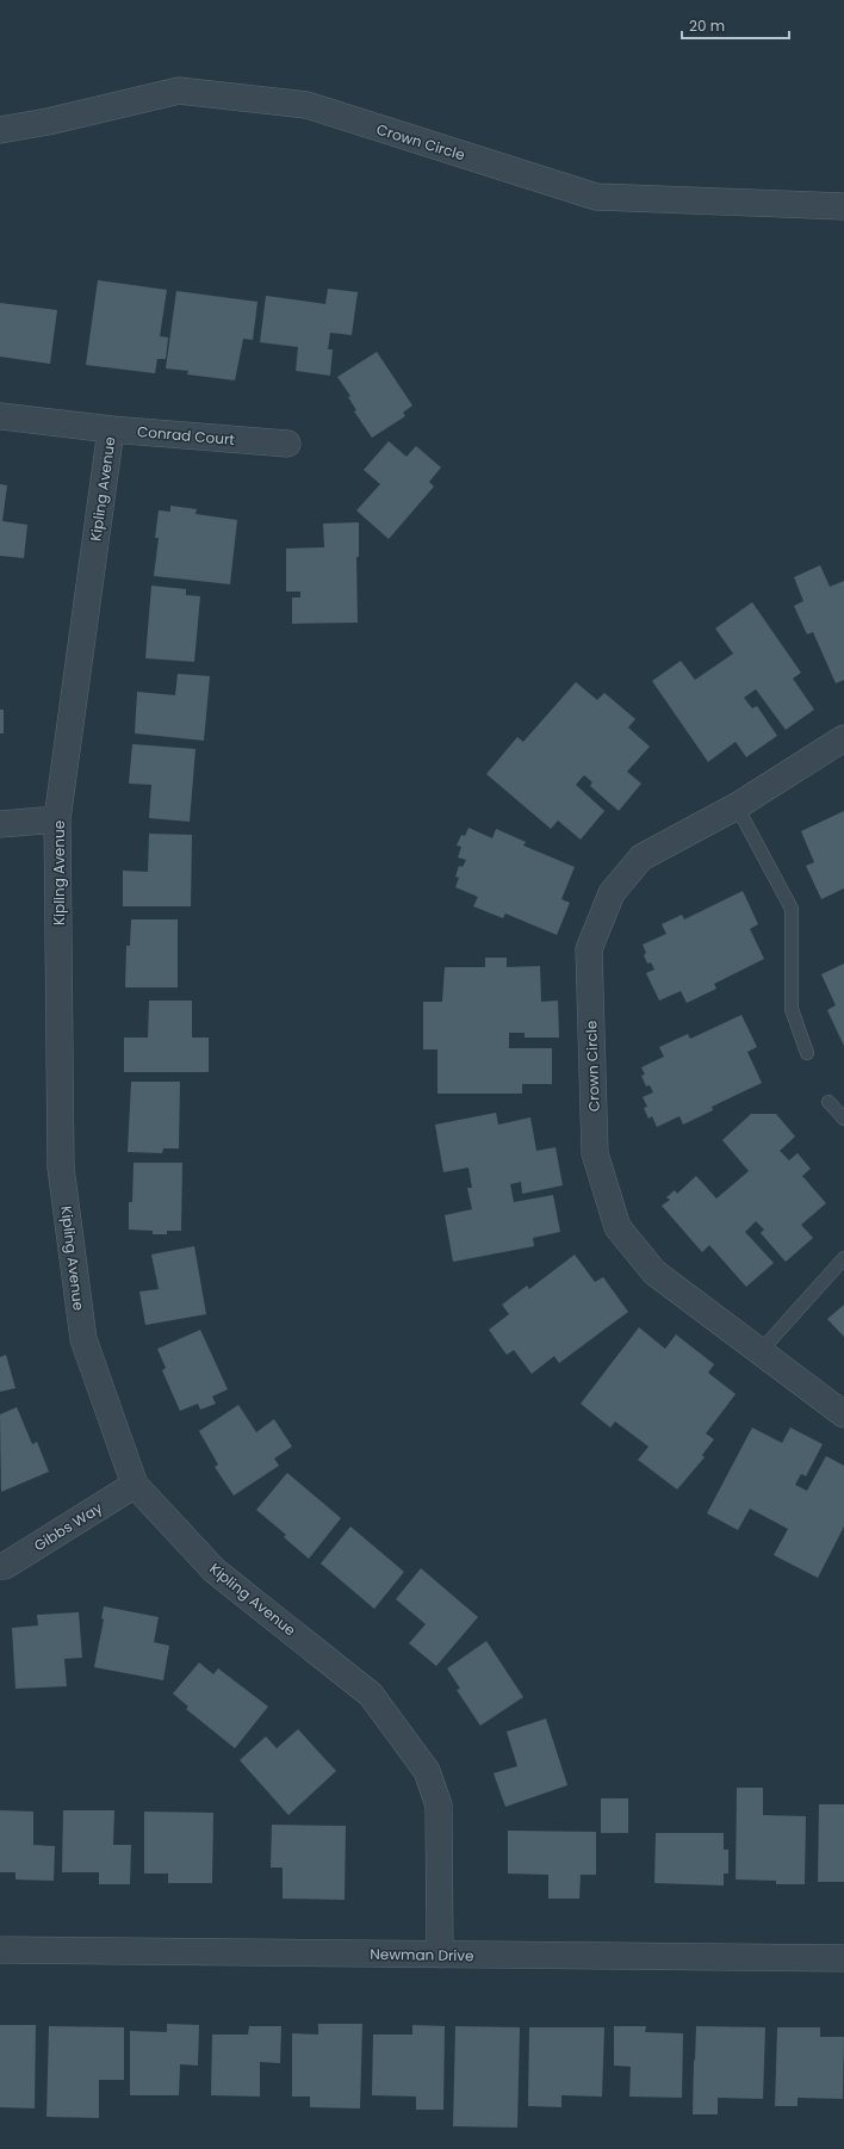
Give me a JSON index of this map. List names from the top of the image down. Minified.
{"streets":{"street":["Crown Circle","Conrad Court","Kipling Avenue","Gibbs Way","Newman Drive"]},"crossings":[["Conrad Court","Kipling Avenue"],["Kipling Avenue","Gibbs Way"],["Kipling Avenue","Newman Drive"]],"scale_bar":"20 m"}
